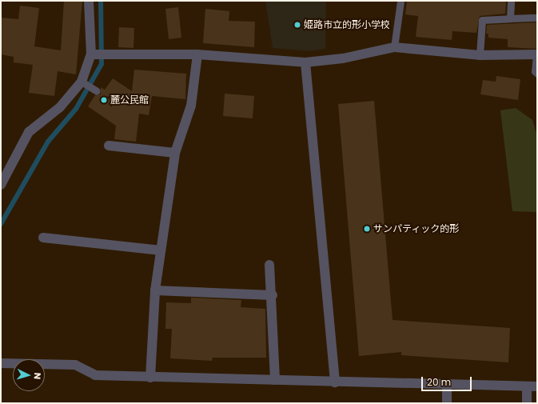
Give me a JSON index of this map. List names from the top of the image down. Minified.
{"places":["姫路市立的形小学校","麓公民館","サンパティック的形"],"scale_bar":"20 m","north":"right"}
